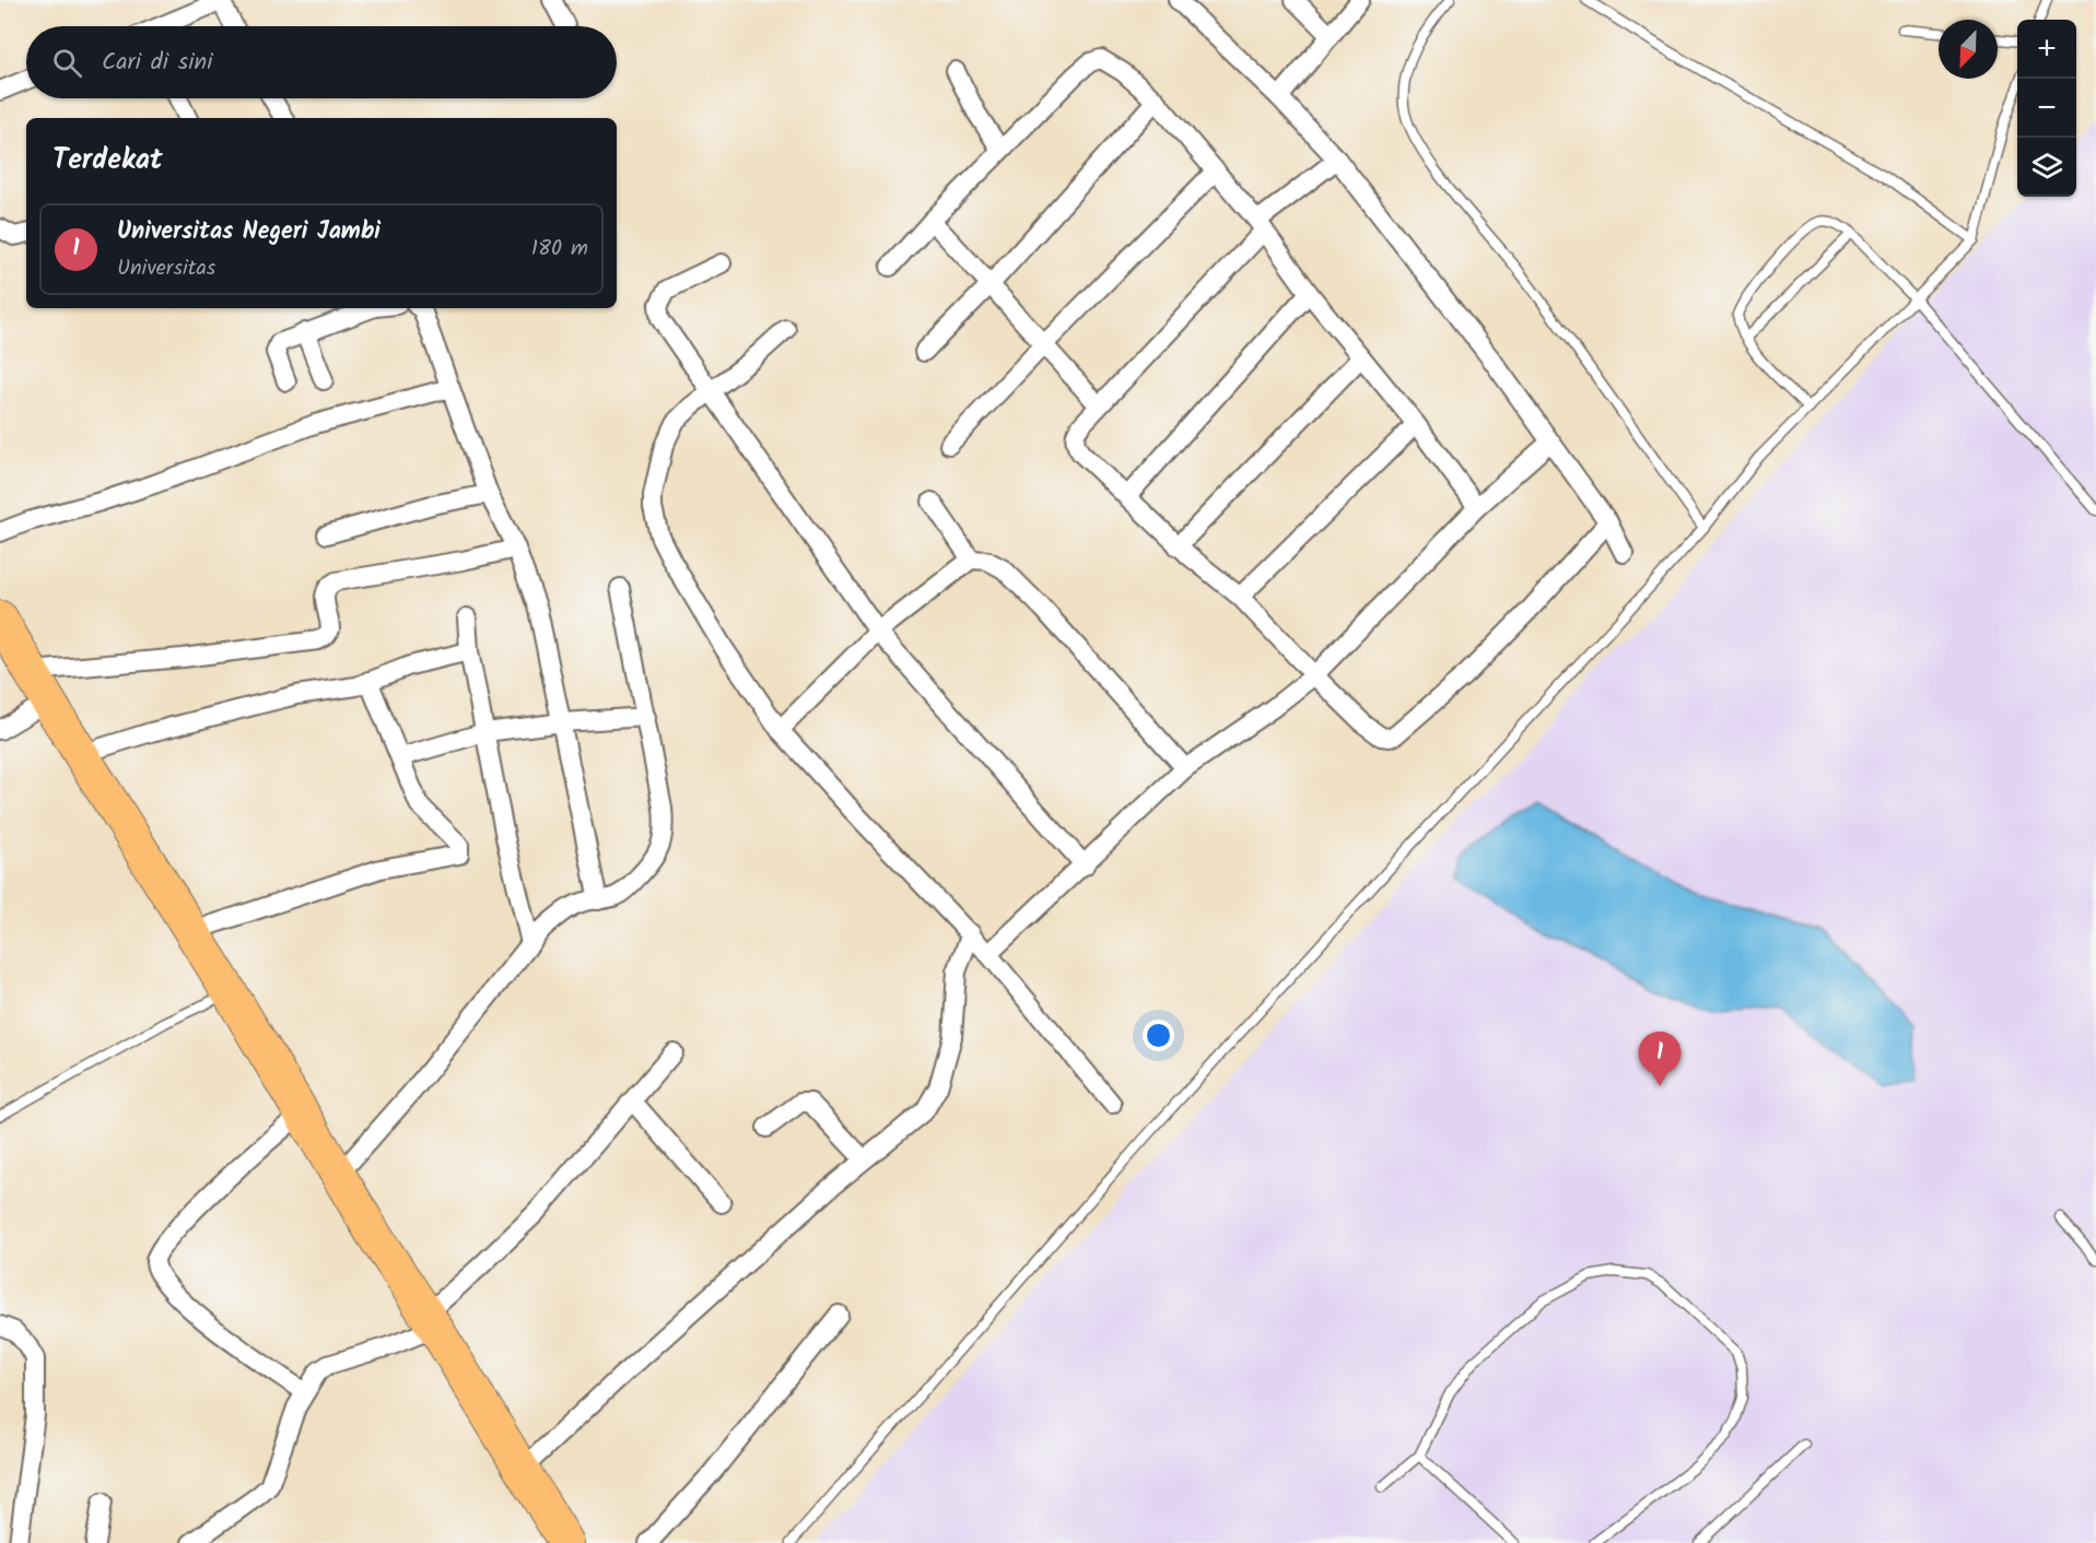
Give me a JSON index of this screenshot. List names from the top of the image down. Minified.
{"north":"bottom left","page":{"map_buttons":["+","−"],"search":"Cari di sini","heading":"Terdekat","list":[{"mark":"1","name":"Universitas Negeri Jambi","note":"Universitas","value":"180 m"}],"pins":"1"}}
